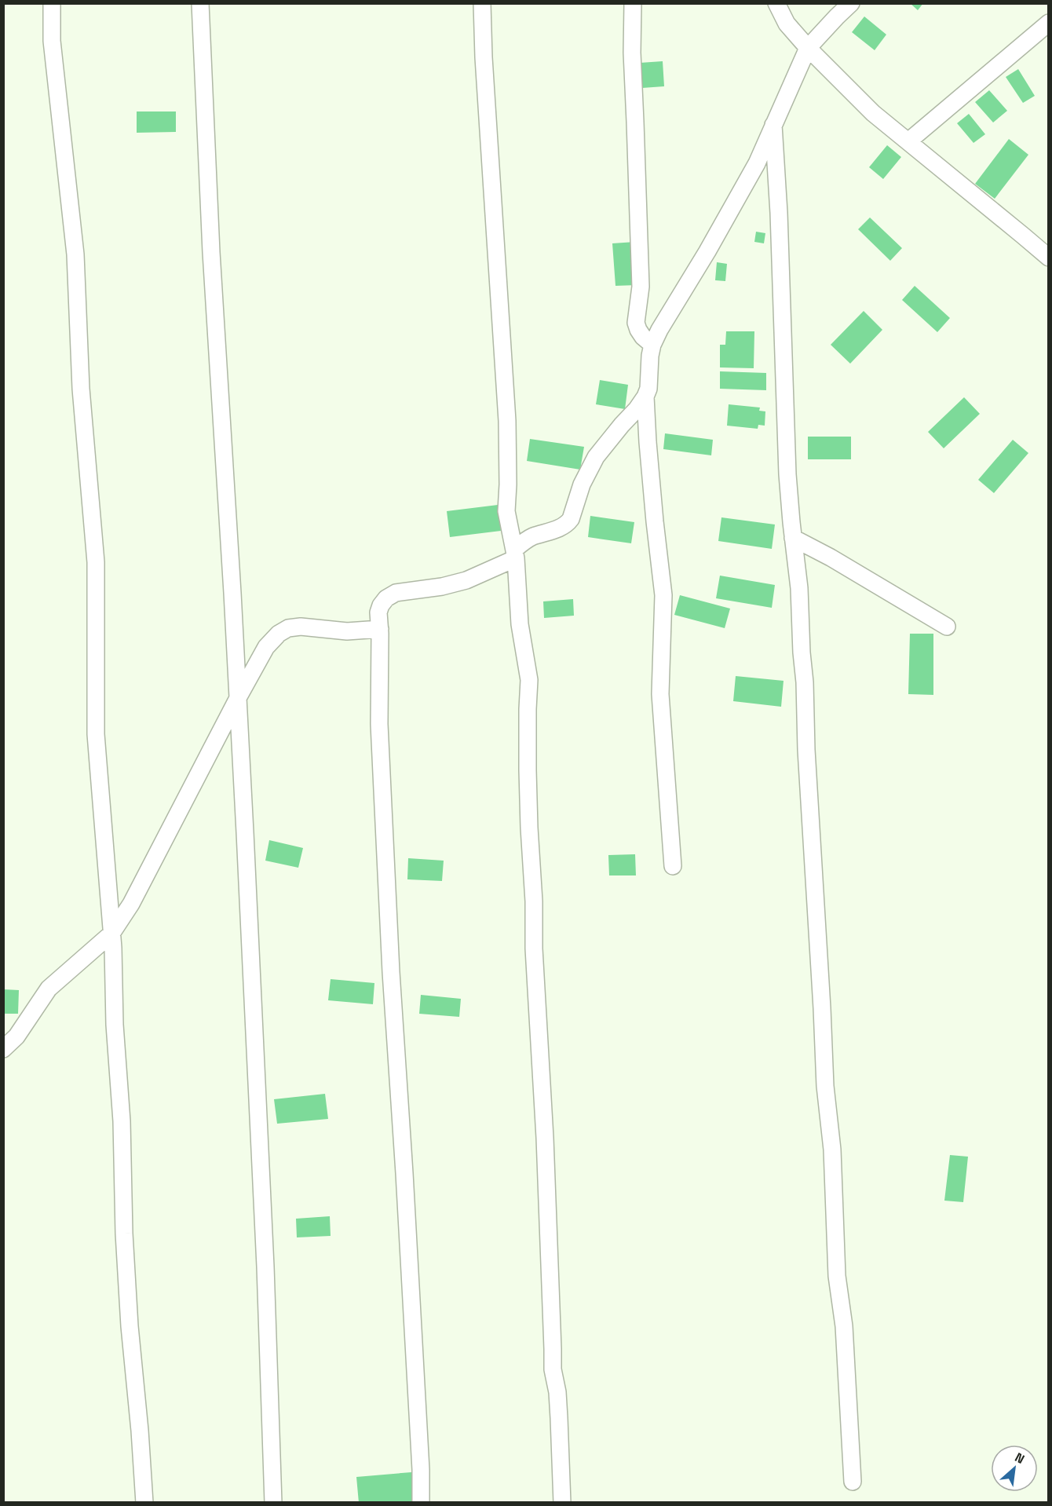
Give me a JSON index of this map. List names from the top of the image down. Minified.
{"north":"top right"}
